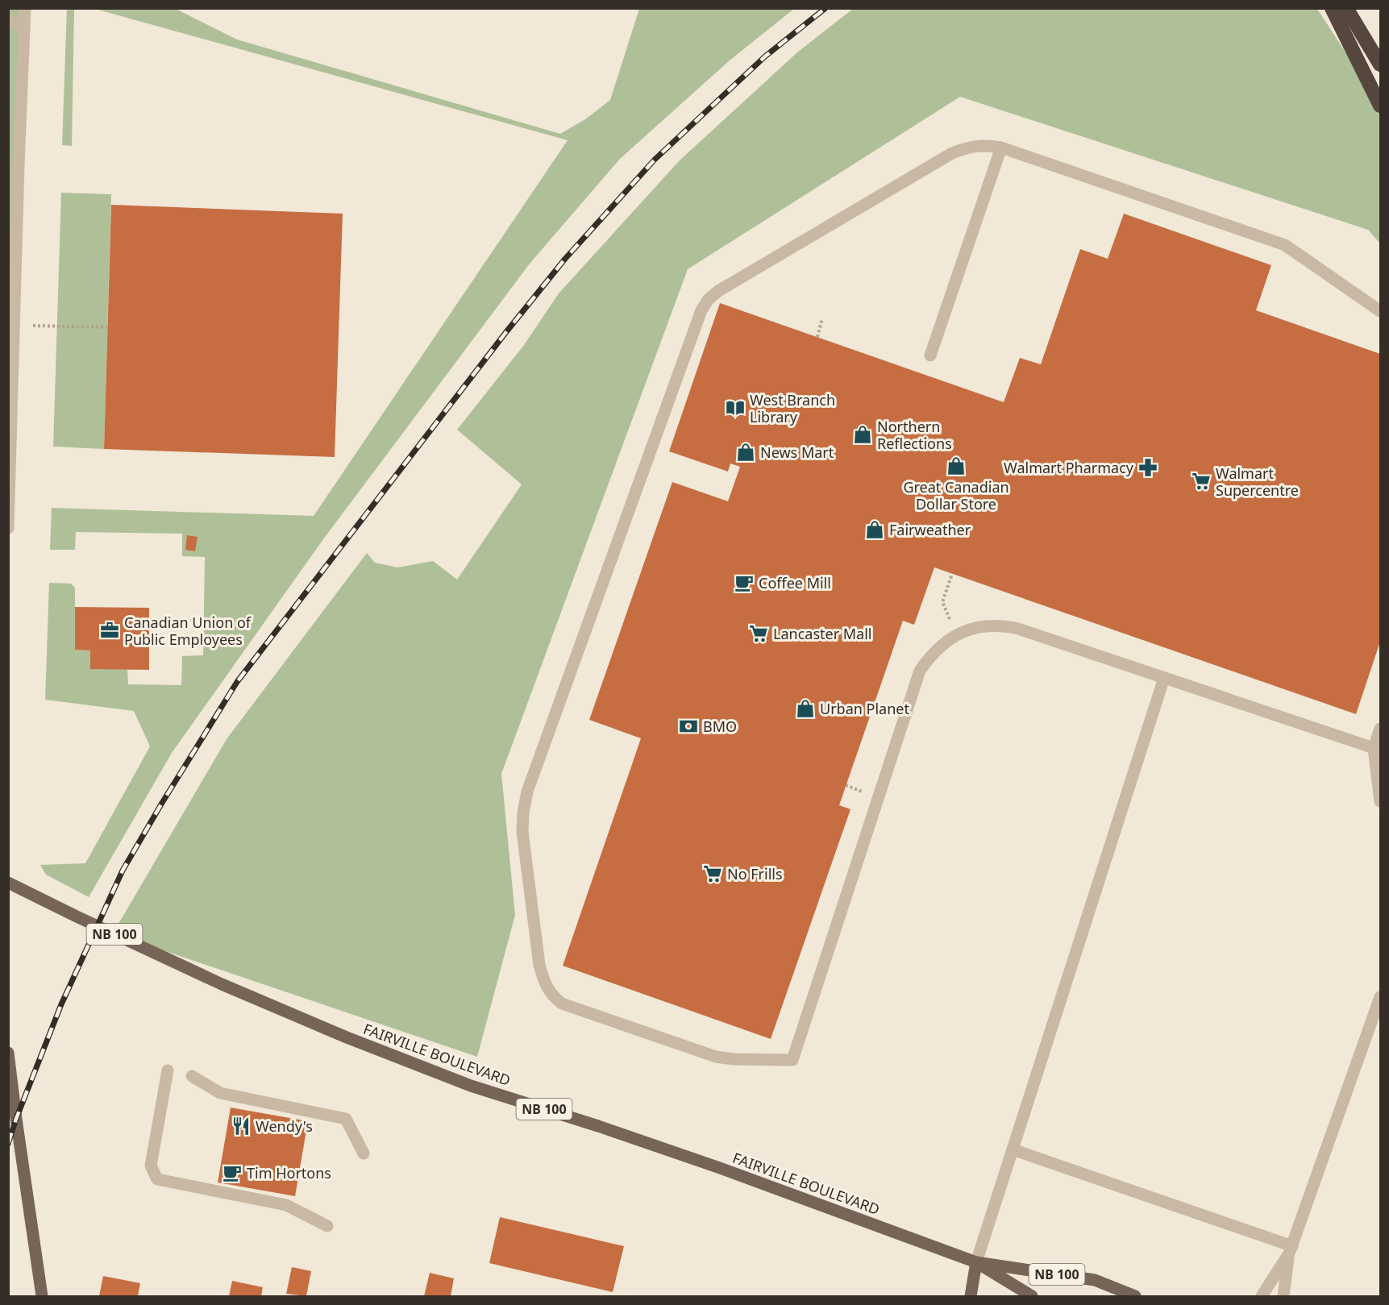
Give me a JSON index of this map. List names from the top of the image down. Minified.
{"streets":{"main road":["NB 100","FAIRVILLE BOULEVARD"]},"places":{"library":["West Branch Library"],"shop":["Northern Reflections","News Mart","Great Canadian Dollar Store","Fairweather","Urban Planet"],"pharmacy":["Walmart Pharmacy"],"supermarket":["Walmart Supercentre","Lancaster Mall","No Frills"],"cafe":["Coffee Mill","Tim Hortons"],"office":["Canadian Union of Public Employees"],"bank":["BMO"],"restaurant":["Wendy's"]}}
